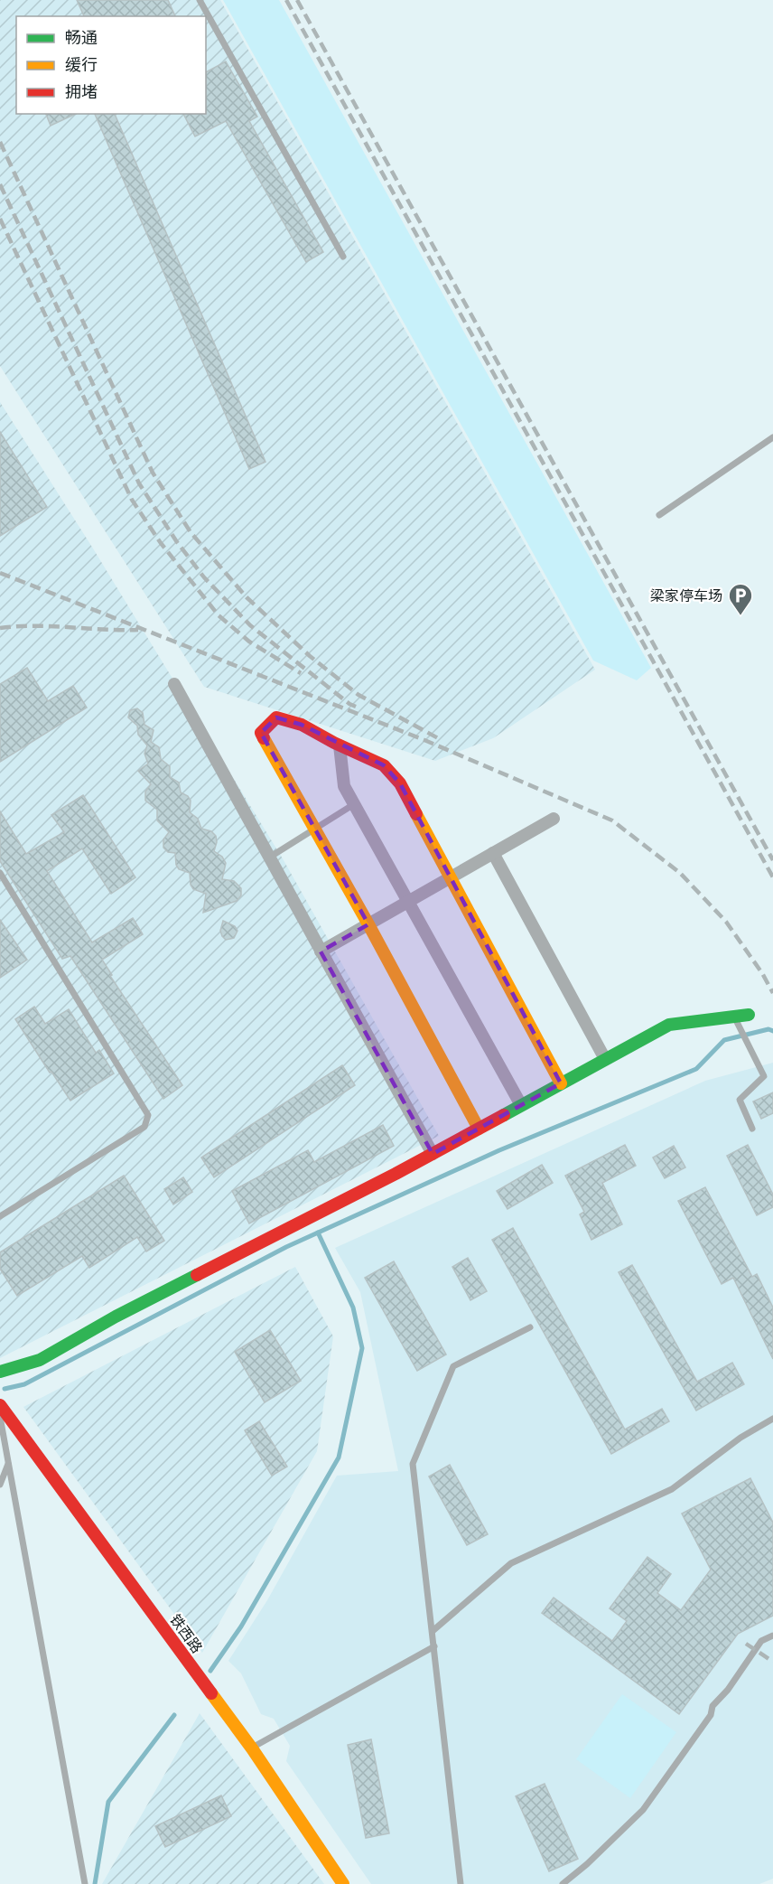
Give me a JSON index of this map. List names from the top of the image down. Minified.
{"streets":{"street":["铁西路"]},"places":{"parking":["梁家停车场"]},"legend":["畅通","缓行","拥堵"]}
